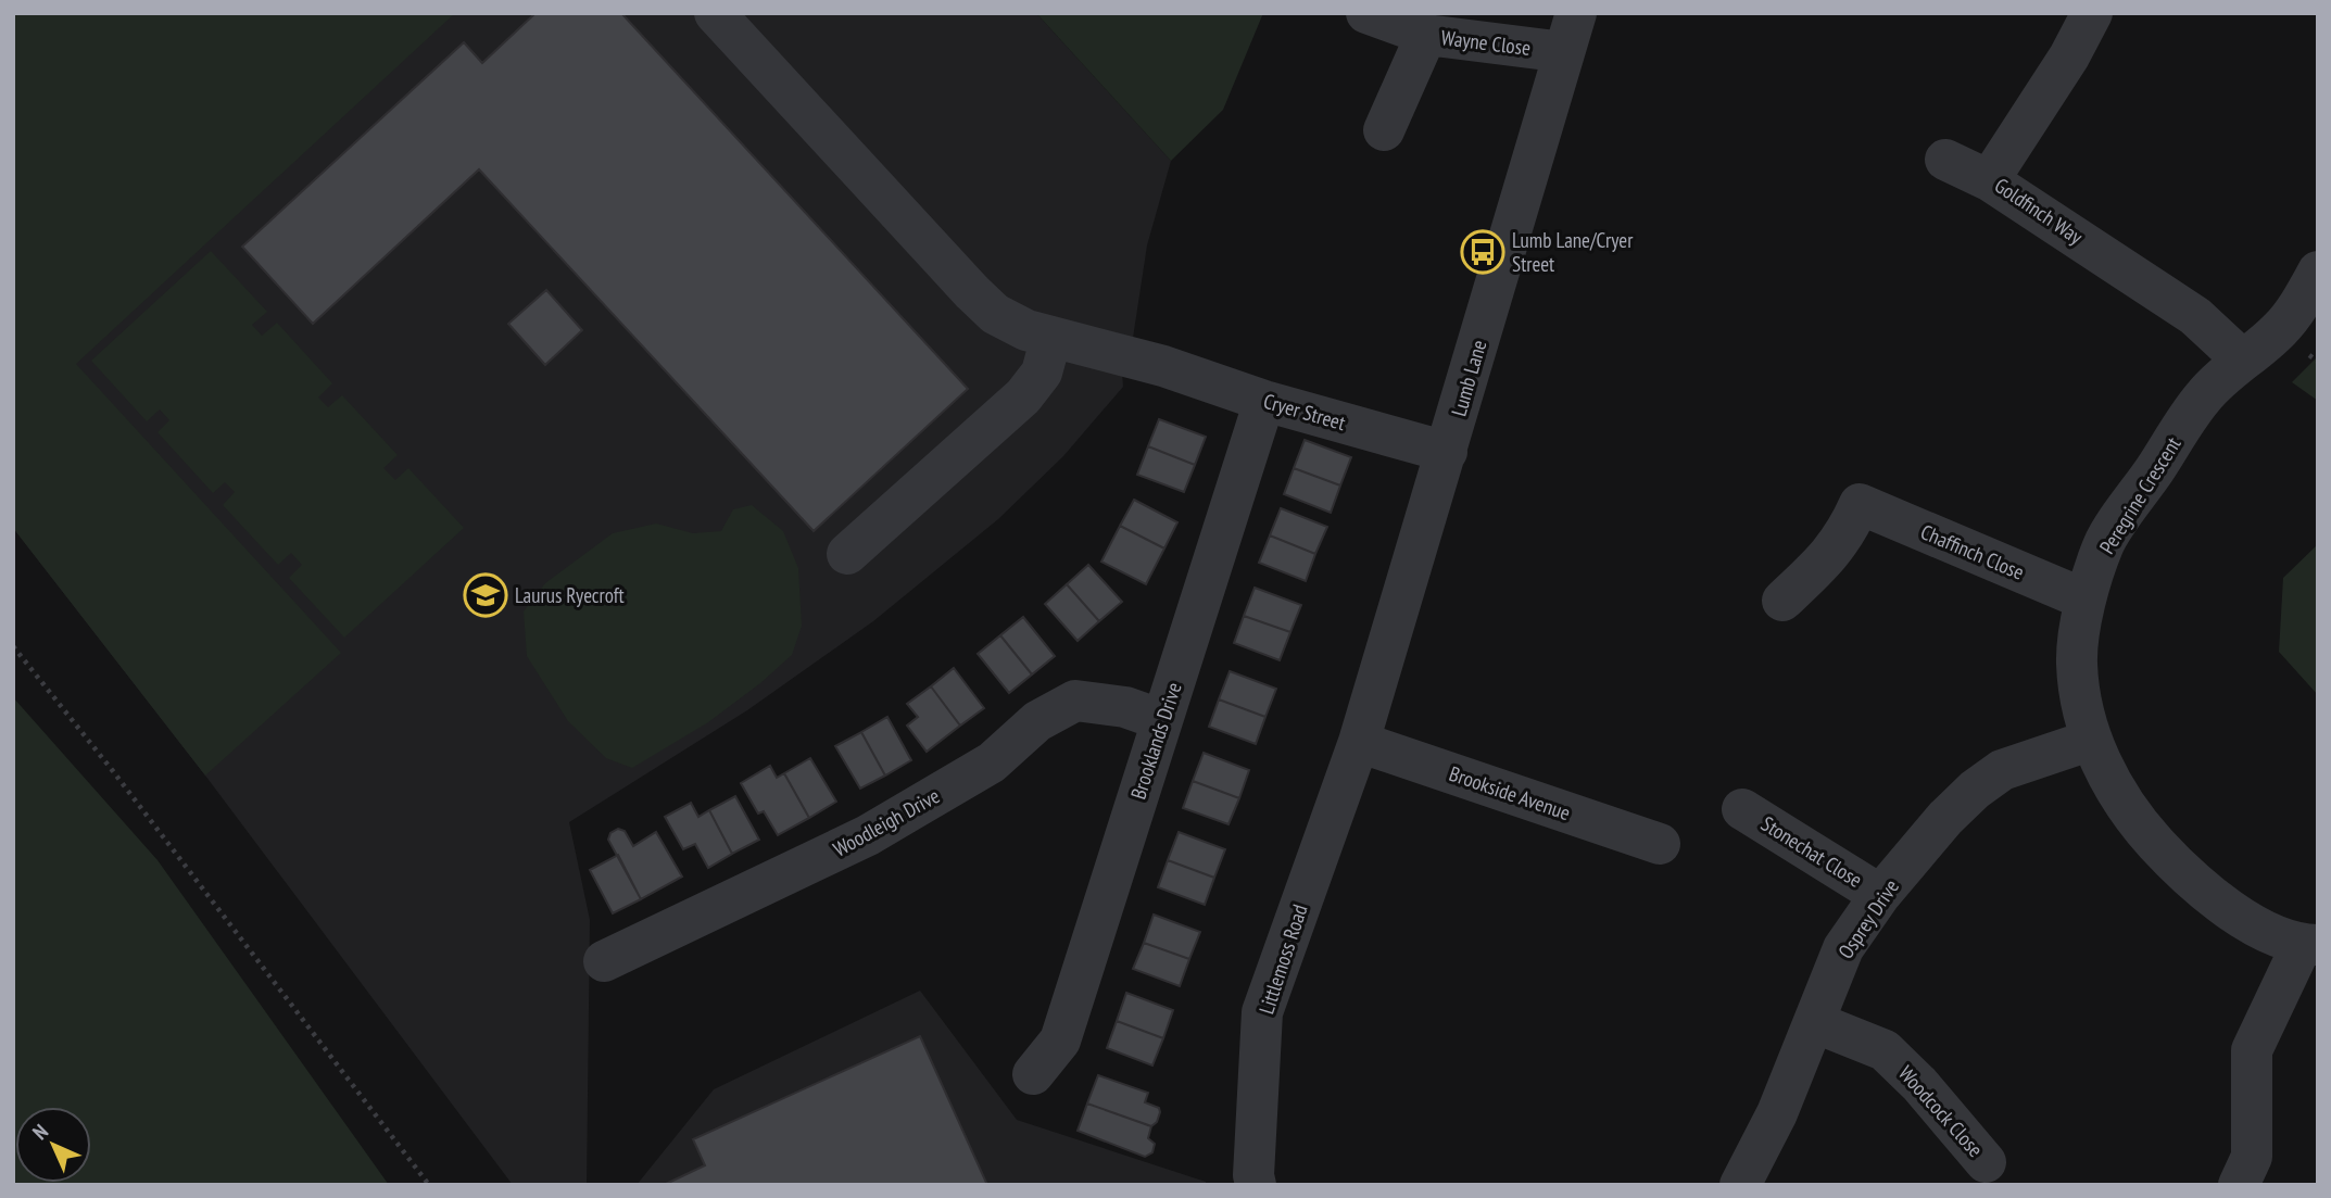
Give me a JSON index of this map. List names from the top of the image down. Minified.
{"streets":{"street":["Wayne Close","Goldfinch Way","Lumb Lane","Cryer Street","Peregrine Crescent","Chaffinch Close","Brooklands Drive","Brookside Avenue","Woodleigh Drive","Stonechat Close","Osprey Drive","Littlemoss Road","Woodcock Close"]},"crossings":[["Wayne Close","Lumb Lane"],["Goldfinch Way","Peregrine Crescent"],["Lumb Lane","Cryer Street"],["Lumb Lane","Brookside Avenue"],["Lumb Lane","Littlemoss Road"],["Cryer Street","Brooklands Drive"],["Peregrine Crescent","Chaffinch Close"],["Peregrine Crescent","Osprey Drive"],["Brooklands Drive","Woodleigh Drive"],["Brookside Avenue","Littlemoss Road"],["Stonechat Close","Osprey Drive"],["Osprey Drive","Woodcock Close"]],"places":{"bus stop":["Lumb Lane/Cryer Street"],"school or university":["Laurus Ryecroft"]},"north":"top left"}
